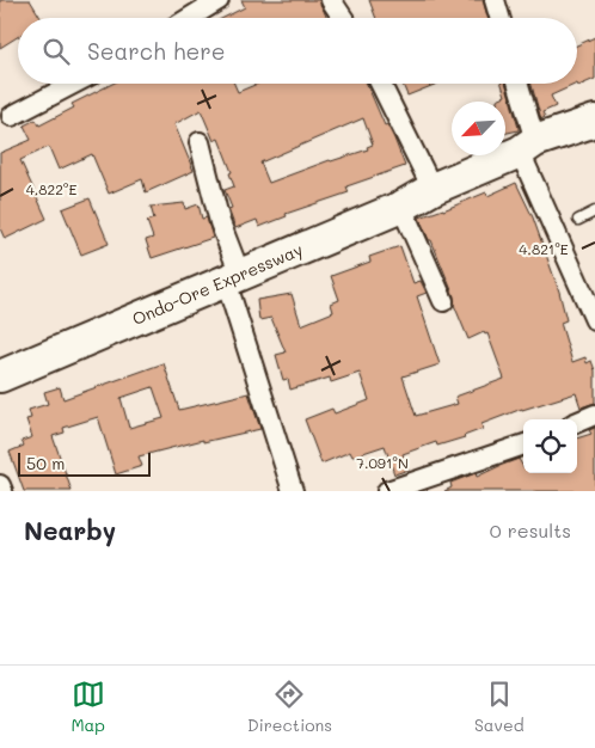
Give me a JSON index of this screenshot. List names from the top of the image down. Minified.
{"streets":{"main road":["Ondo-Ore Expressway"]},"scale_bar":"50 m","north":"bottom left","page":{"search":"Search here","scale":"50 m","heading":["Nearby","0 results"],"nav":["Map","Directions","Saved"]},"coordinates":["4.822°E","4.821°E","7.091°N"]}
